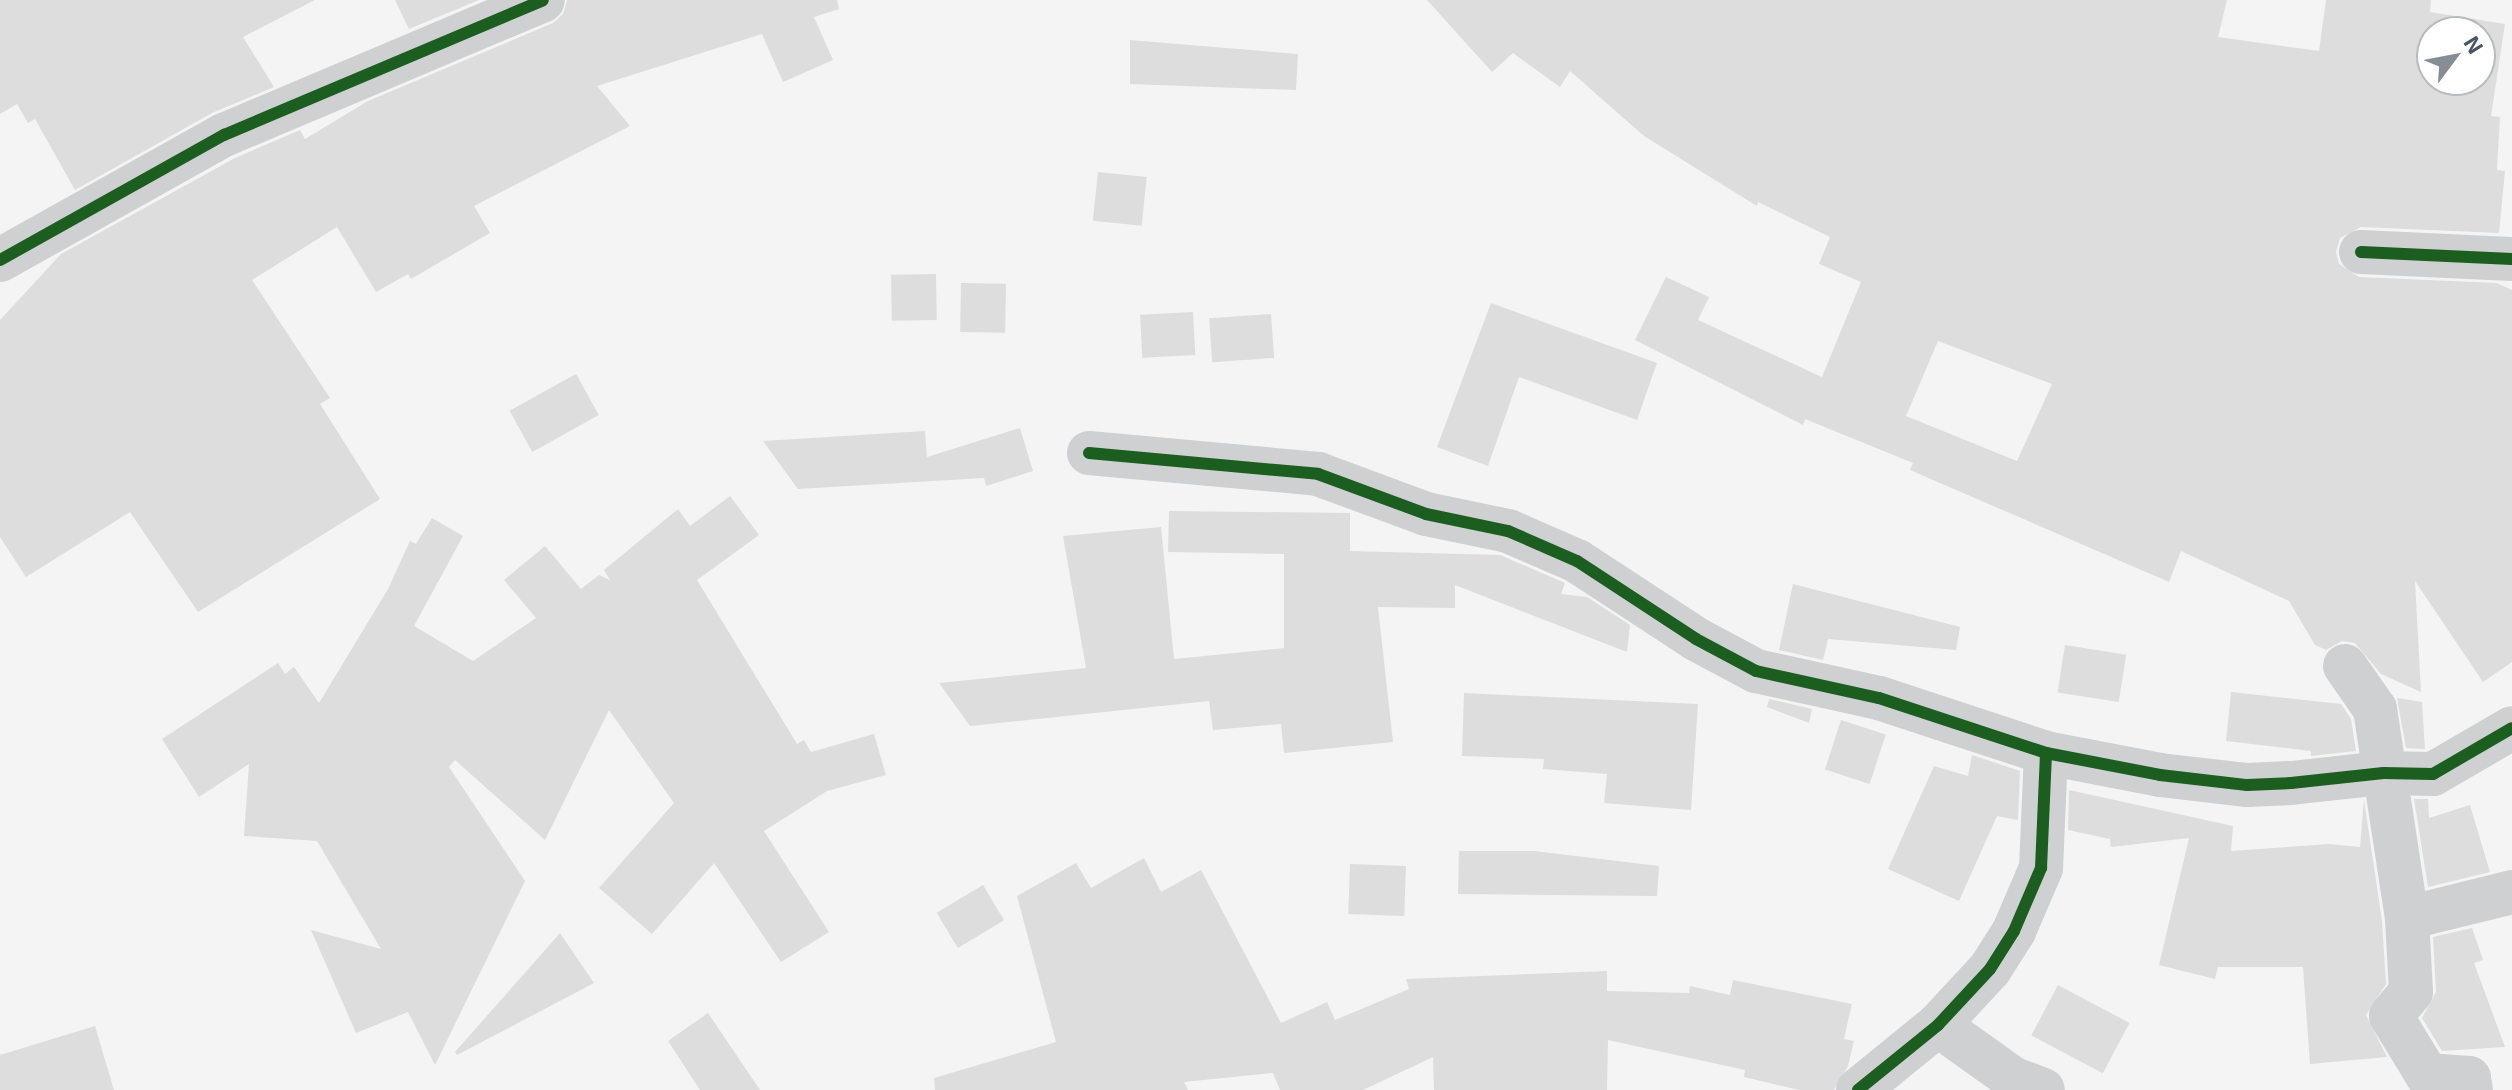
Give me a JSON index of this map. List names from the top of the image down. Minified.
{"north":"top right"}
